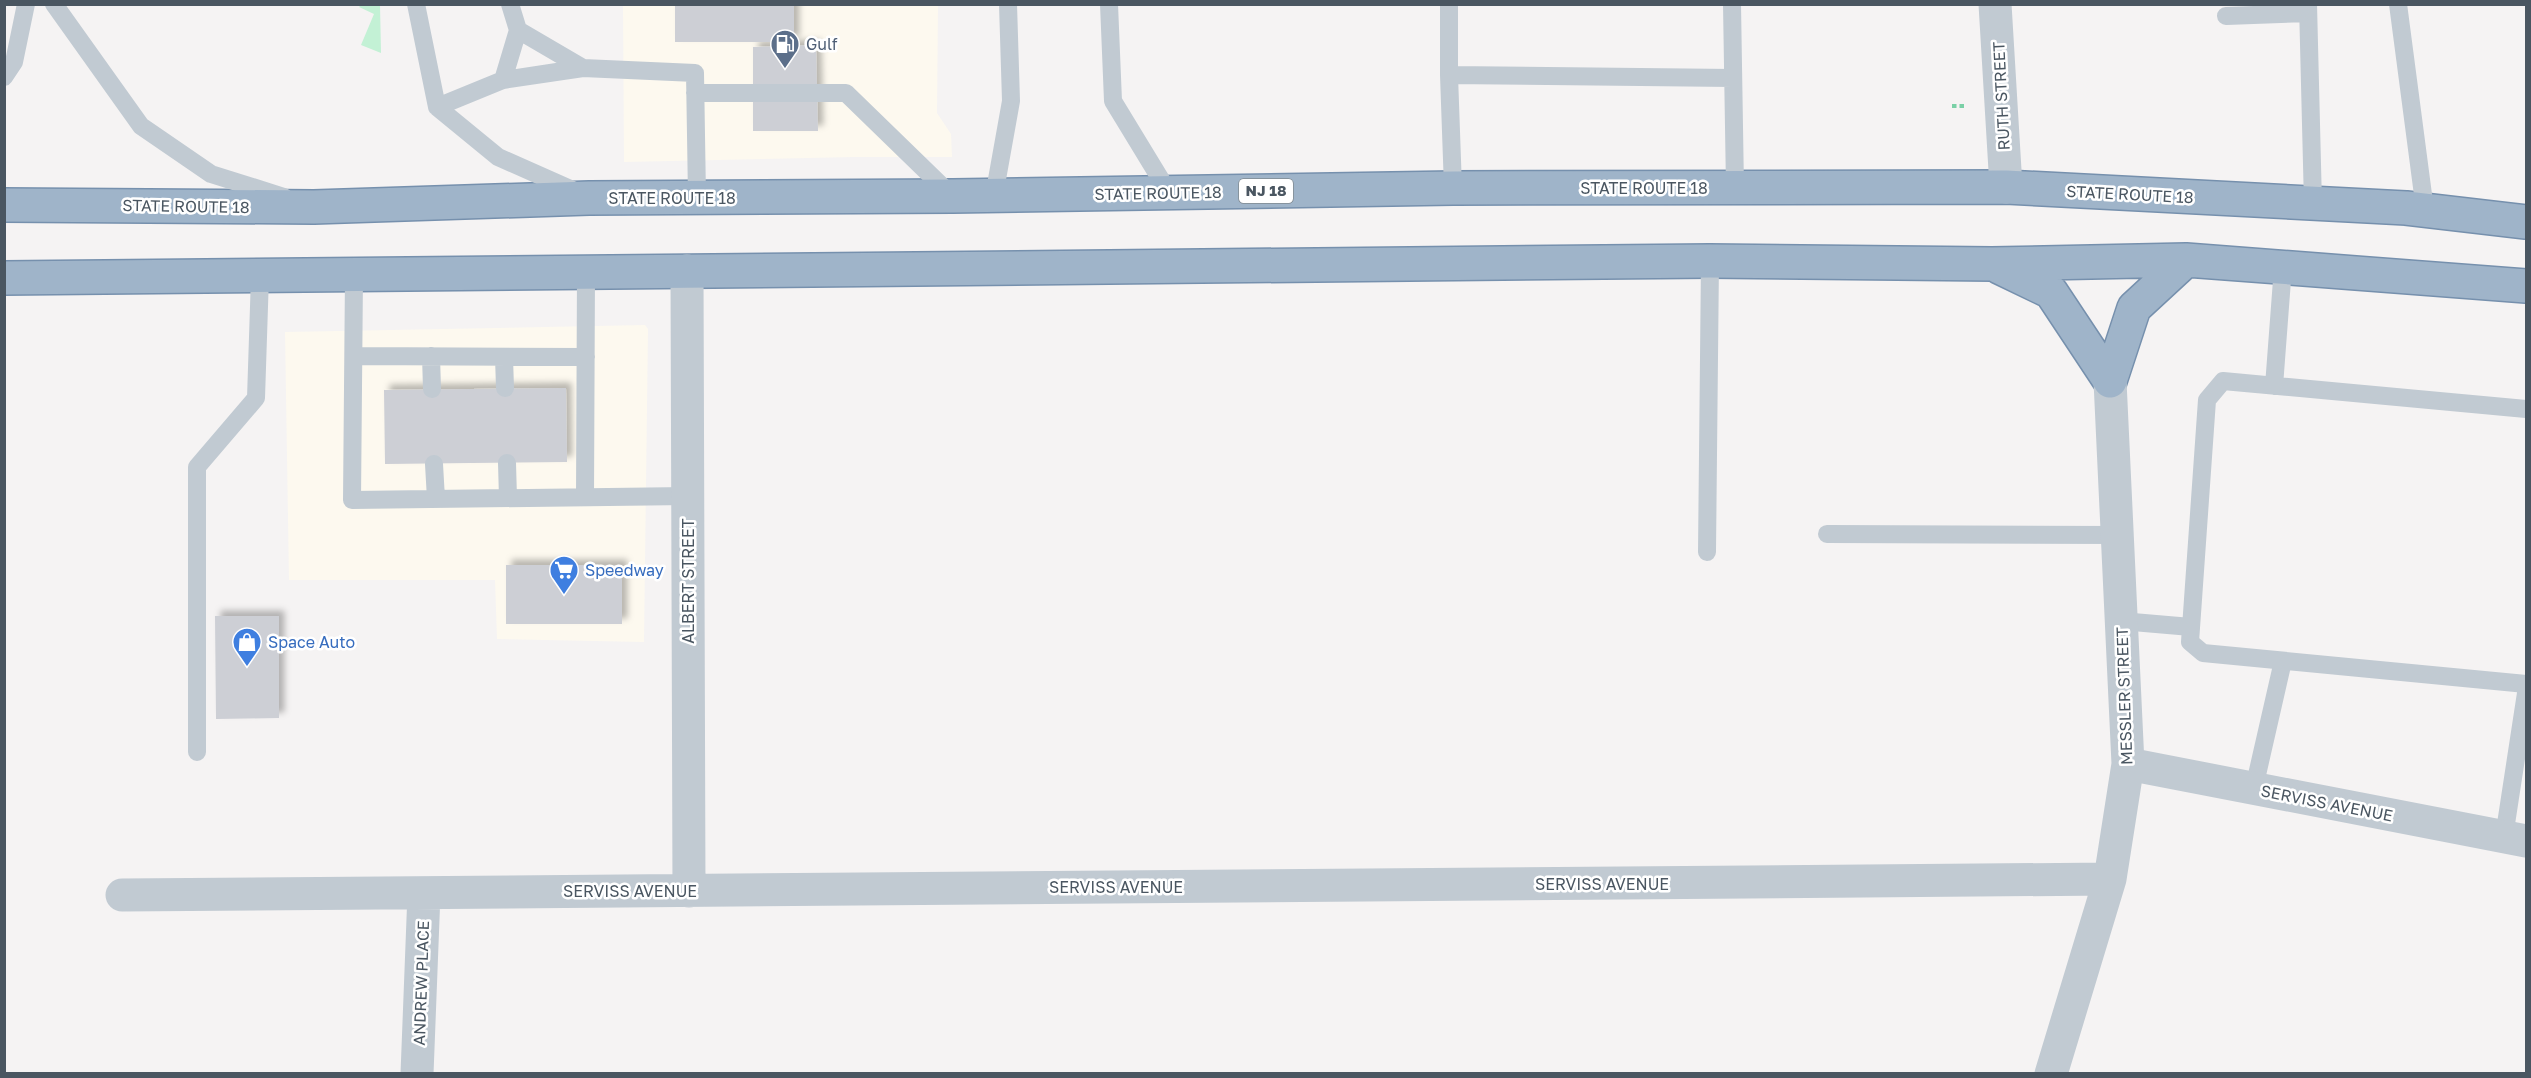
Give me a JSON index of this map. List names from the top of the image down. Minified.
{"streets":{"highway":["STATE ROUTE 18","NJ 18"],"street":["RUTH STREET","ALBERT STREET","MESSLER STREET","SERVISS AVENUE","ANDREW PLACE"]},"crossings":[["RUTH STREET","STATE ROUTE 18"],["ALBERT STREET","SERVISS AVENUE"],["MESSLER STREET","SERVISS AVENUE"],["SERVISS AVENUE","ANDREW PLACE"]],"places":{"fuel station":["Gulf"],"supermarket":["Speedway"],"shop":["Space Auto"]}}
